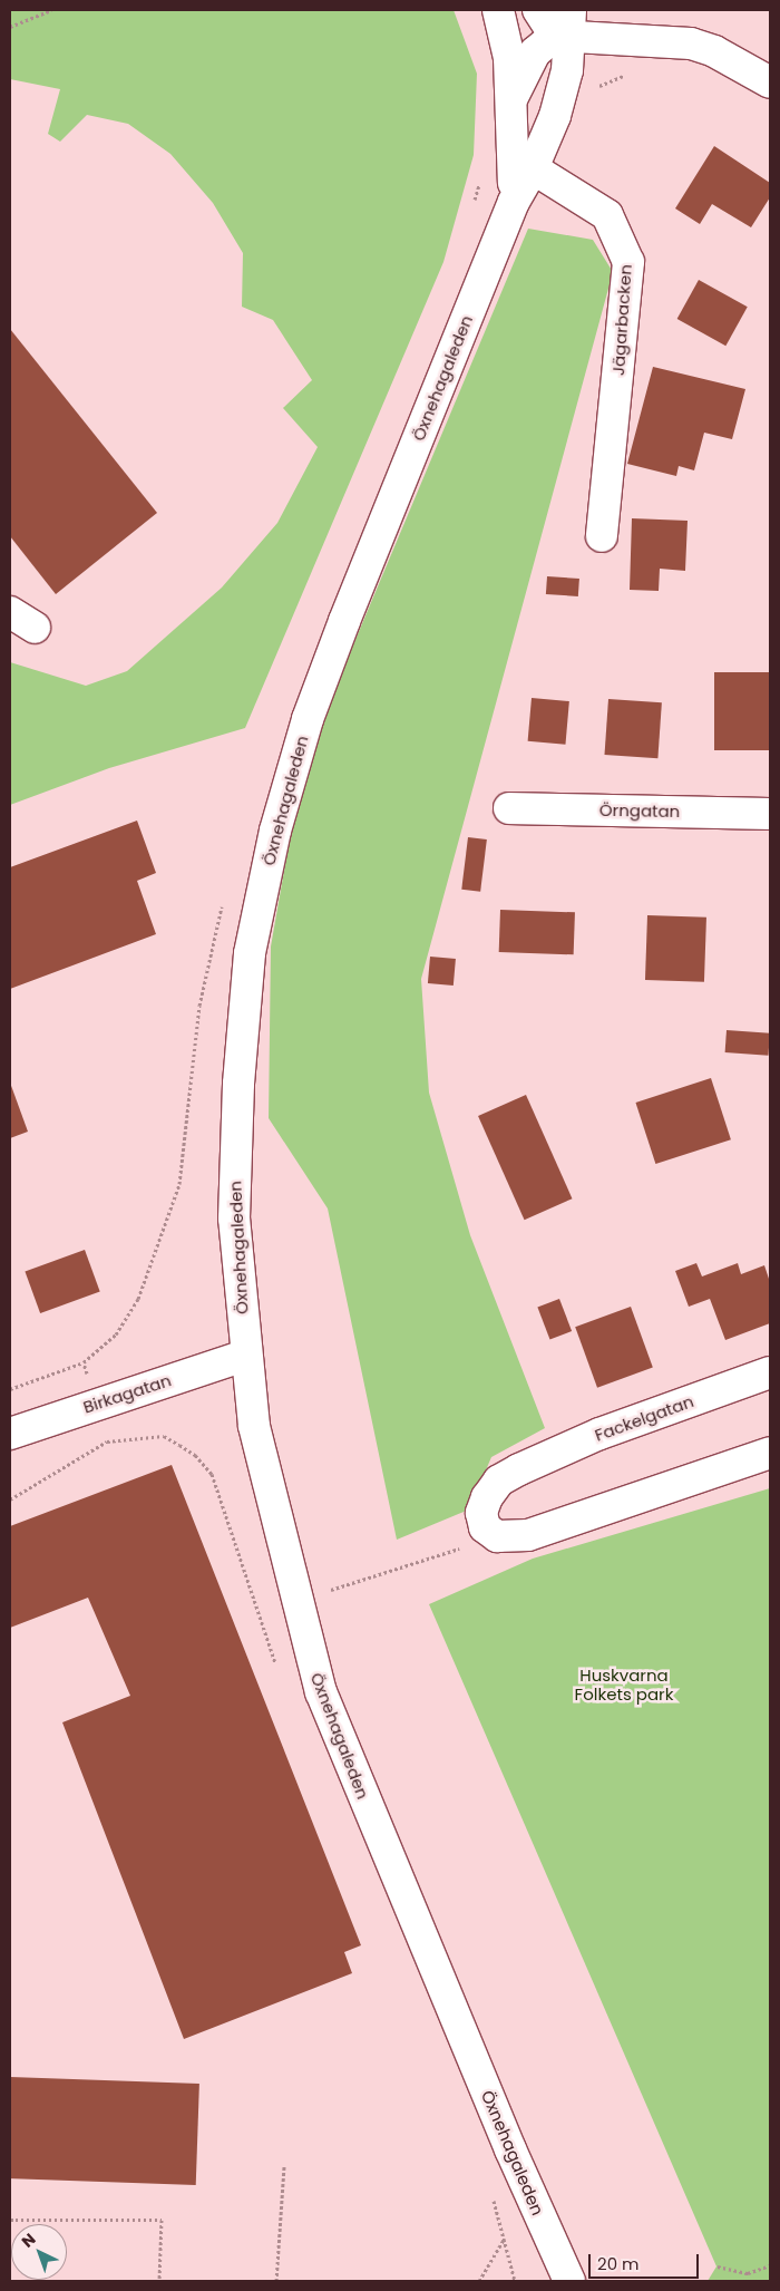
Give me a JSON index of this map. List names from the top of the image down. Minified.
{"streets":{"street":["Jägarbacken","Öxnehagaleden","Örngatan","Birkagatan","Fackelgatan"]},"crossings":[["Jägarbacken","Öxnehagaleden"],["Öxnehagaleden","Birkagatan"]],"parks":["Huskvarna Folkets park"],"scale_bar":"20 m","north":"top left"}
